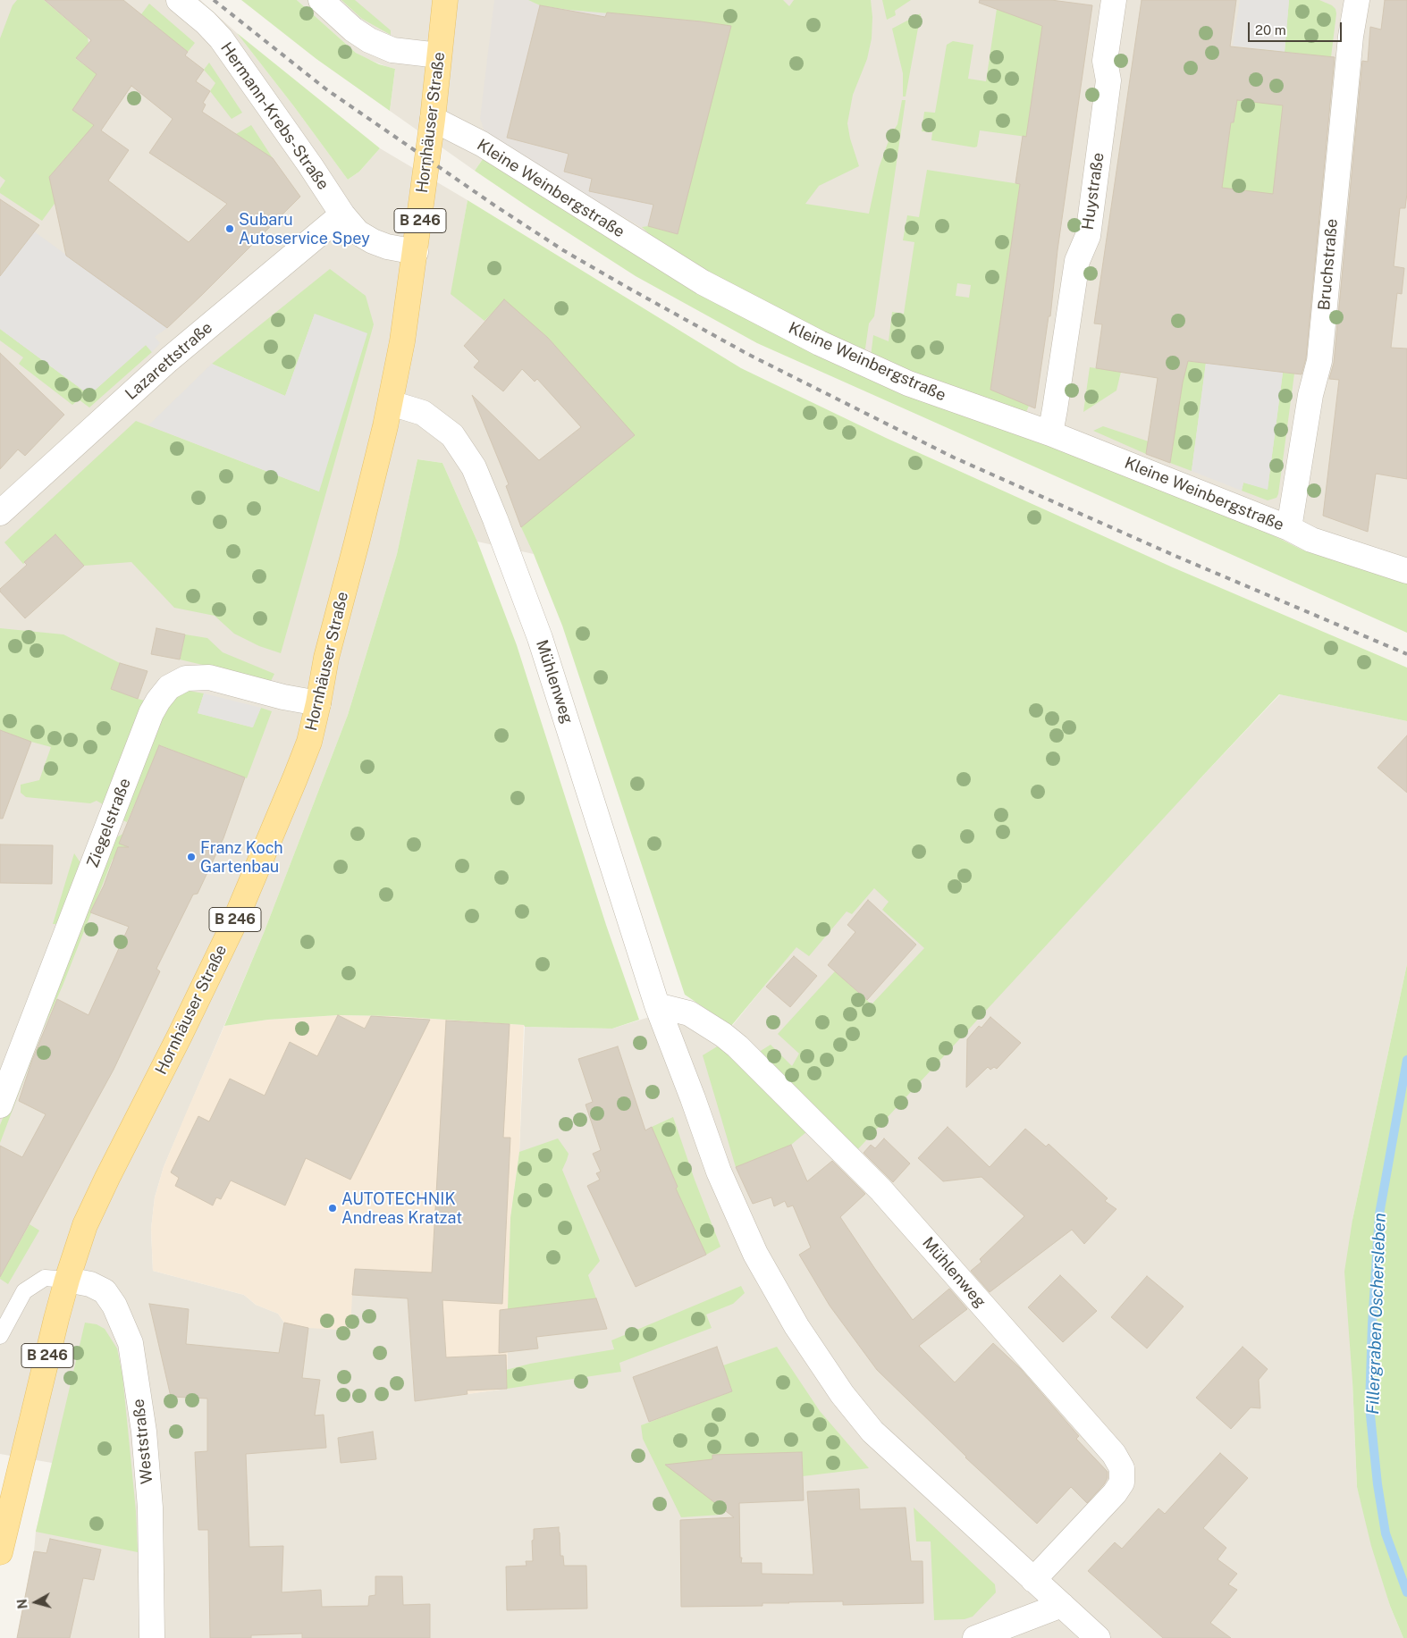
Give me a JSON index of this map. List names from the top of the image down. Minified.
{"streets":{"main road":["Hornhäuser Straße","B 246"],"street":["Hermann-Krebs-Straße","Kleine Weinbergstraße","Huystraße","Bruchstraße","Lazarettstraße","Mühlenweg","Ziegelstraße","Weststraße"]},"crossings":[["Hermann-Krebs-Straße","Hornhäuser Straße"],["Hermann-Krebs-Straße","Lazarettstraße"],["Hornhäuser Straße","Kleine Weinbergstraße"],["Hornhäuser Straße","Mühlenweg"],["Hornhäuser Straße","Ziegelstraße"],["Hornhäuser Straße","Weststraße"],["Kleine Weinbergstraße","Huystraße"],["Kleine Weinbergstraße","Bruchstraße"]],"water":["Fillergraben Oschersleben"],"places":["Subaru Autoservice Spey","Franz Koch Gartenbau","AUTOTECHNIK Andreas Kratzat"],"scale_bar":"20 m","north":"left"}
